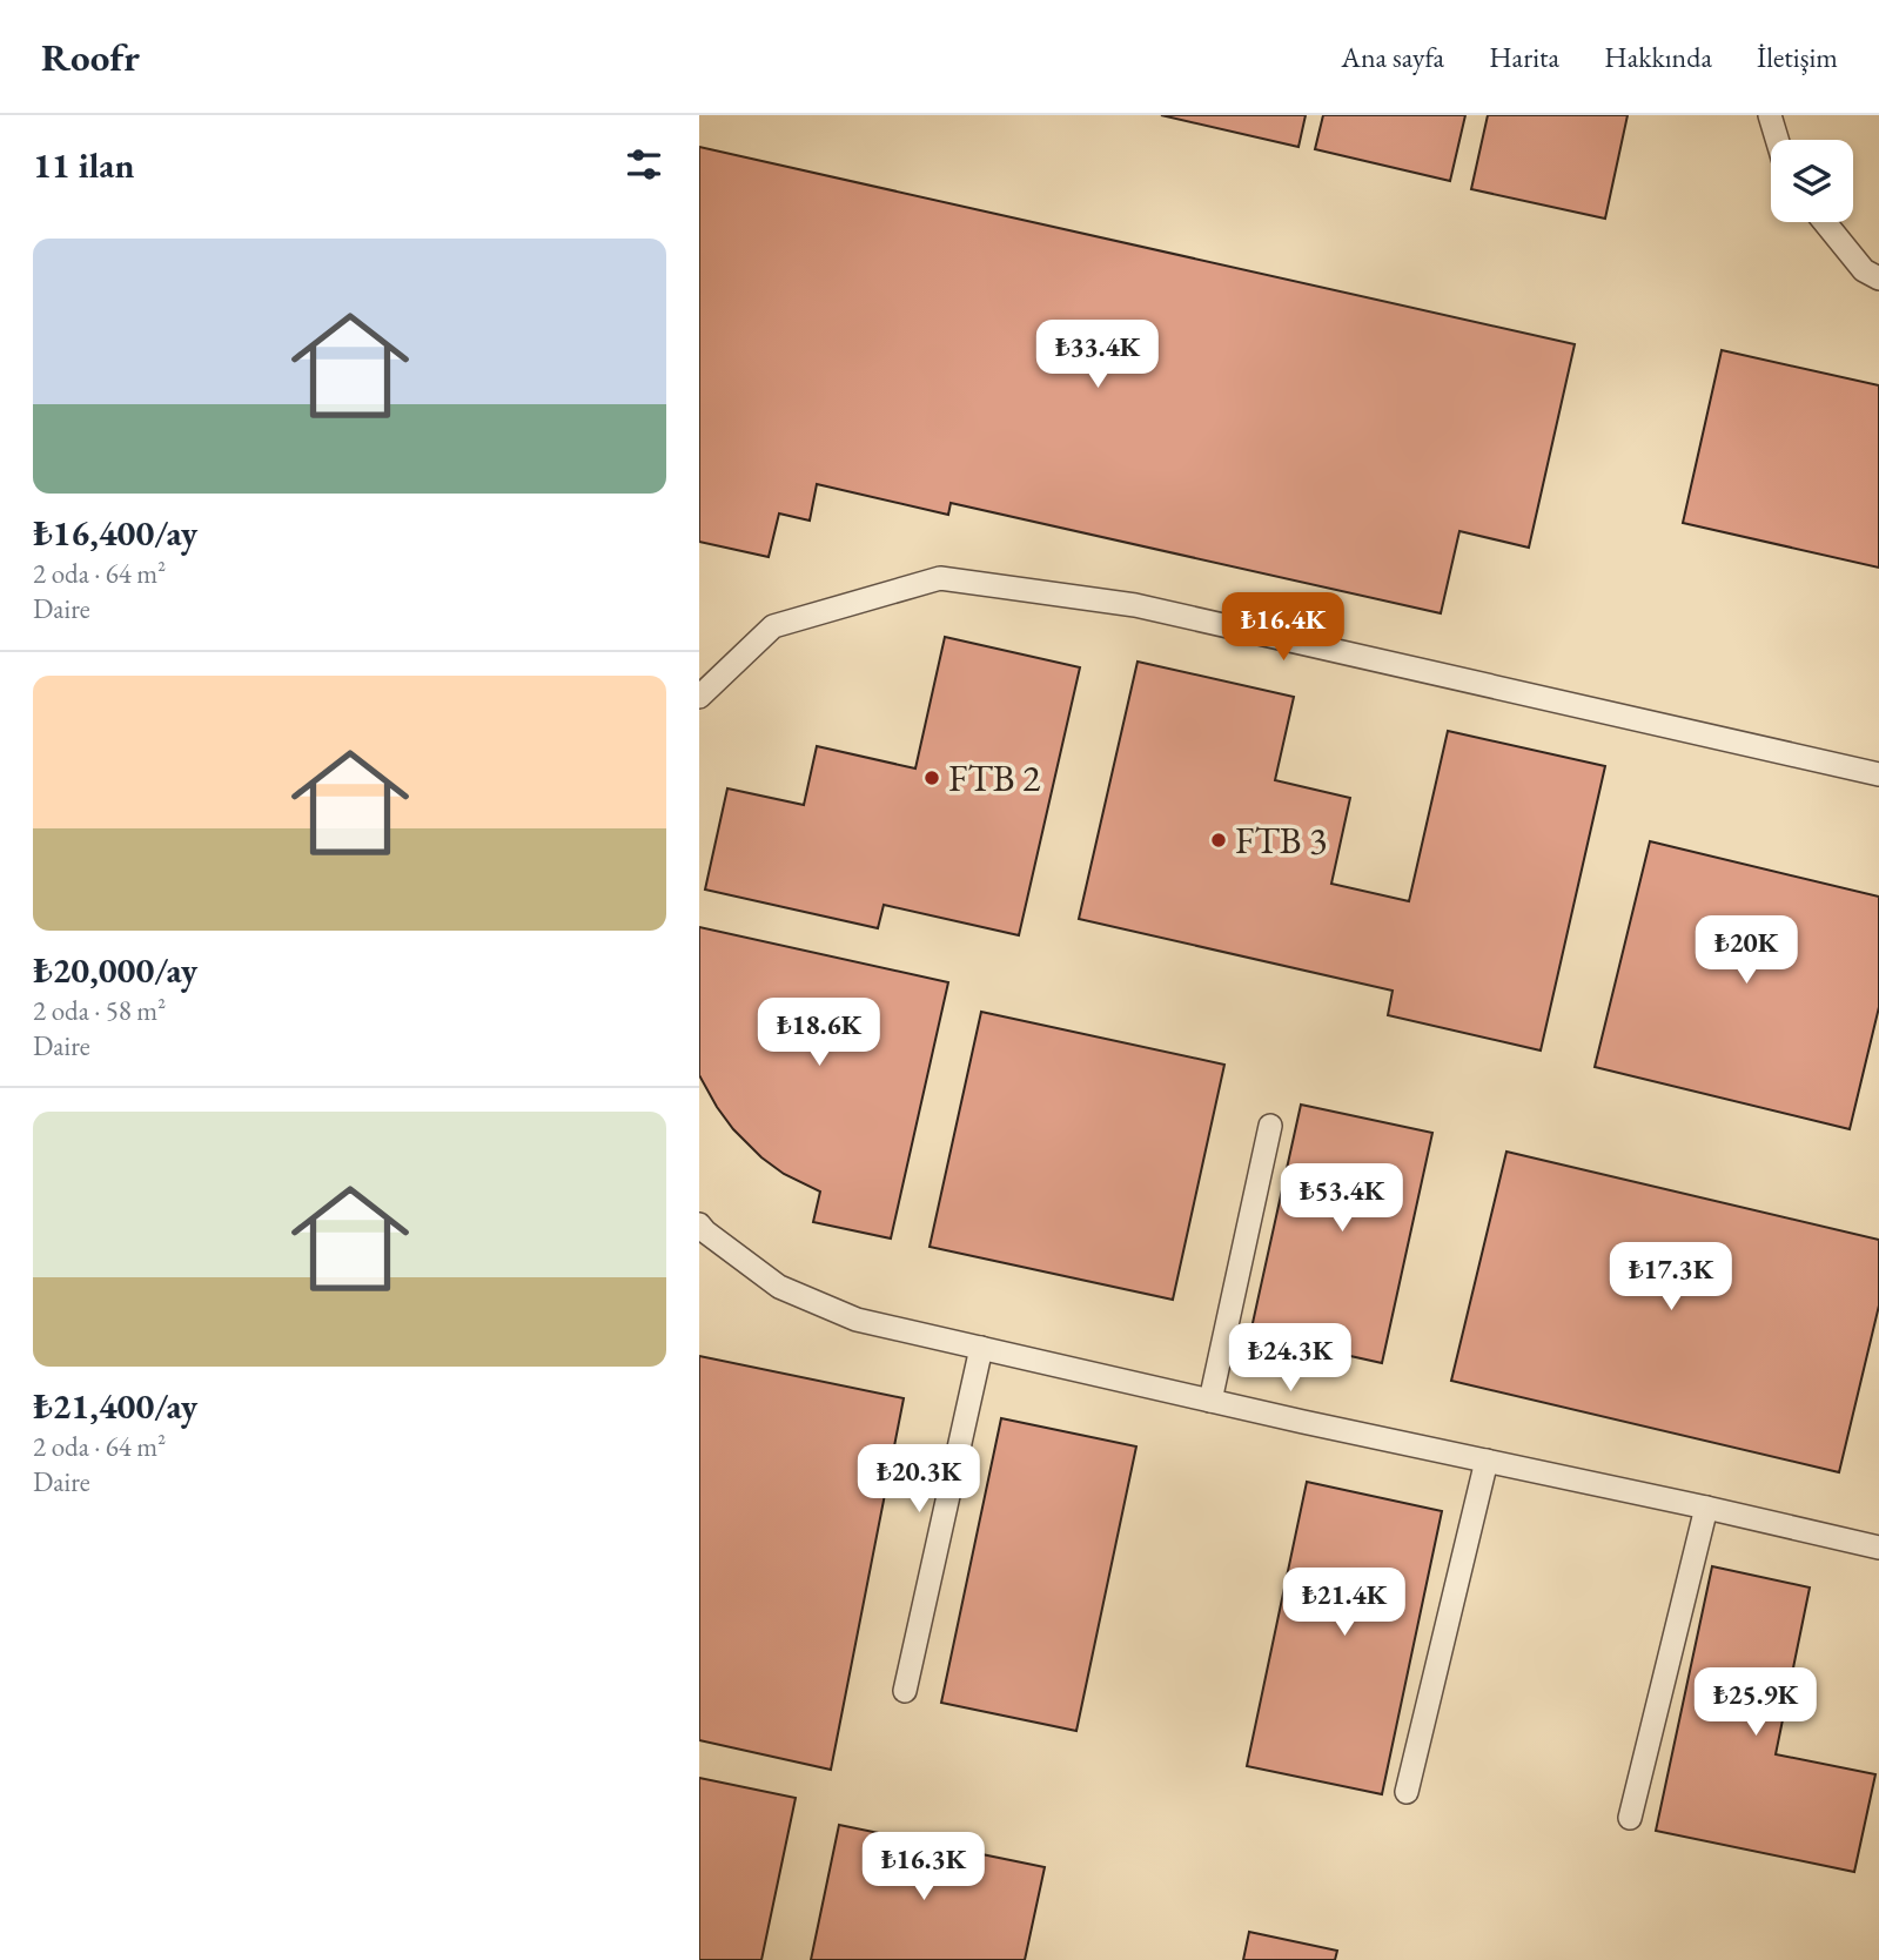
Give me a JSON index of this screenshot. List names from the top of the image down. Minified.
{"places":["FTB 2","FTB 3"],"page":{"header":"Roofr","nav":["Ana sayfa","Harita","Hakkında","İletişim"],"heading":"11 ilan","list":[{"name":"₺16,400/ay","note":"2 oda · 64 m² · Daire"},{"name":"₺20,000/ay","note":"2 oda · 58 m² · Daire"},{"name":"₺21,400/ay","note":"2 oda · 64 m² · Daire"}],"price":["₺33.4K","₺16.4K","₺20K","₺18.6K","₺53.4K","₺17.3K","₺24.3K","₺20.3K","₺21.4K","₺25.9K","₺16.3K"]}}
